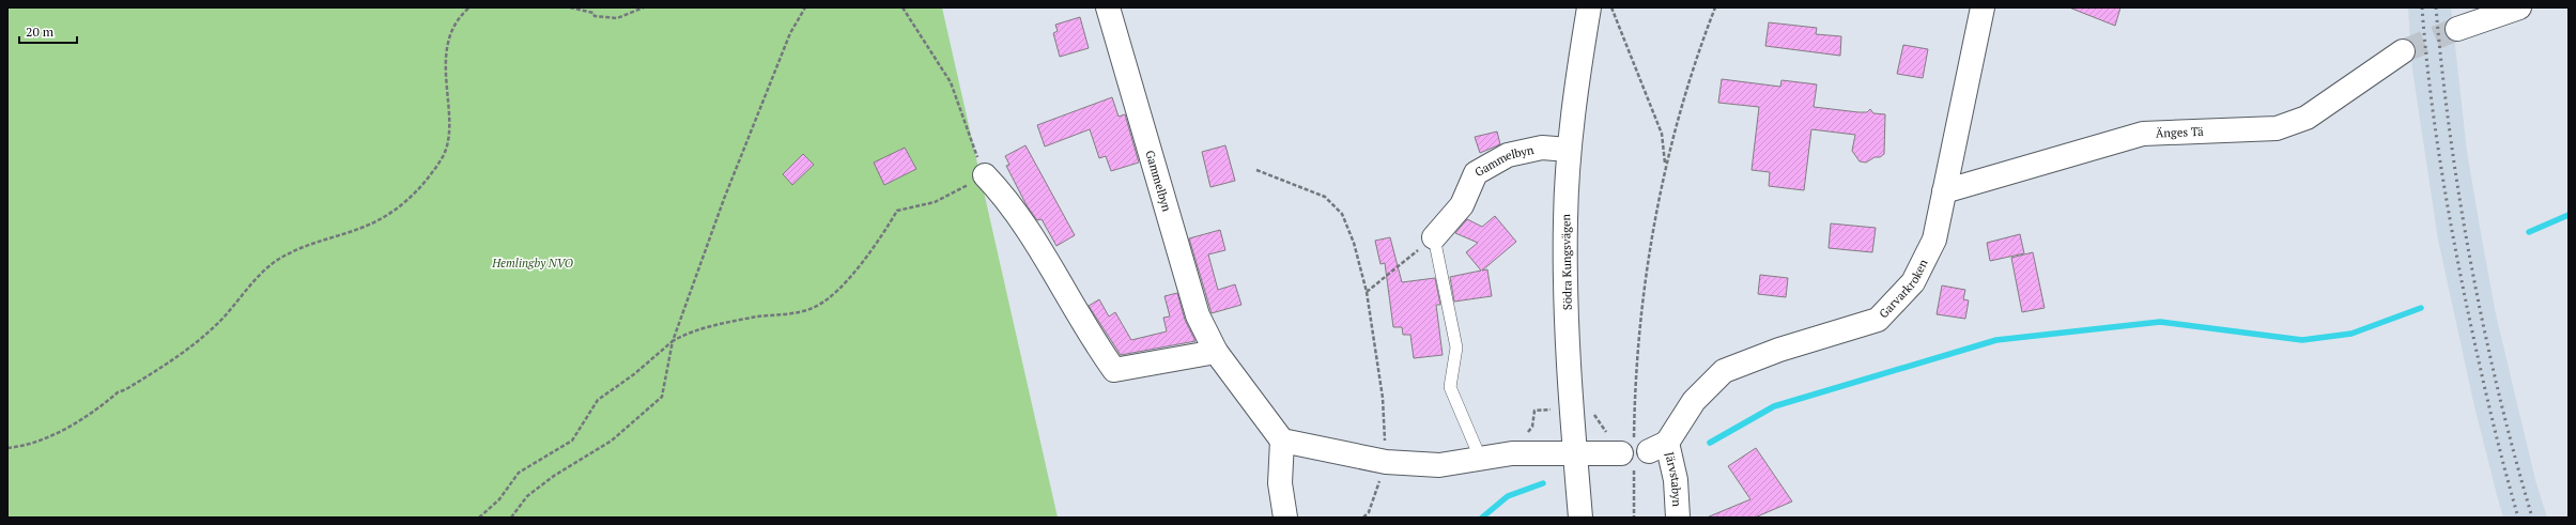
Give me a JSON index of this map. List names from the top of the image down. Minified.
{"streets":{"street":["Änges Tä","Gammelbyn","Södra Kungsvägen","Garvarkroken","Järvstabyn"]},"crossings":[["Änges Tä","Garvarkroken"],["Gammelbyn","Södra Kungsvägen"],["Garvarkroken","Järvstabyn"]],"parks":["Hemlingby NVO"],"scale_bar":"20 m"}
